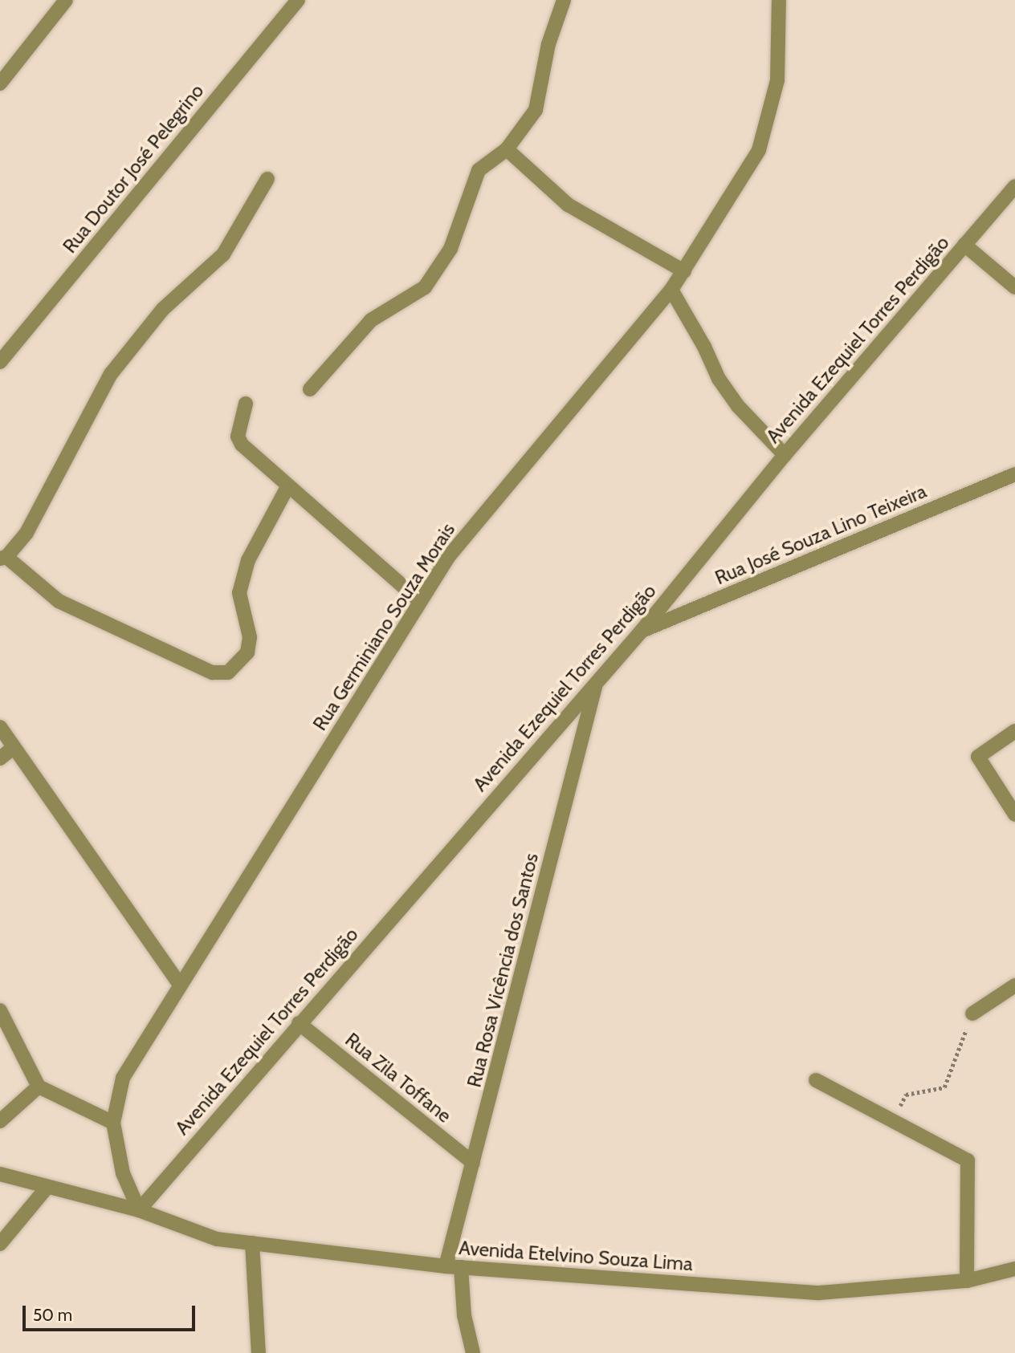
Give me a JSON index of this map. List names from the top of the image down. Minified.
{"streets":{"street":["Rua Doutor José Pelegrino","Avenida Ezequiel Torres Perdigão","Rua José Souza Lino Teixeira","Rua Germiniano Souza Morais","Rua Rosa Vicência dos Santos","Rua Zila Toffane","Avenida Etelvino Souza Lima"]},"crossings":[["Avenida Ezequiel Torres Perdigão","Rua José Souza Lino Teixeira"],["Avenida Ezequiel Torres Perdigão","Rua Germiniano Souza Morais"],["Avenida Ezequiel Torres Perdigão","Rua Rosa Vicência dos Santos"],["Avenida Ezequiel Torres Perdigão","Rua Zila Toffane"],["Avenida Ezequiel Torres Perdigão","Avenida Etelvino Souza Lima"],["Rua Germiniano Souza Morais","Avenida Etelvino Souza Lima"],["Rua Rosa Vicência dos Santos","Rua Zila Toffane"],["Rua Rosa Vicência dos Santos","Avenida Etelvino Souza Lima"]],"scale_bar":"50 m"}
